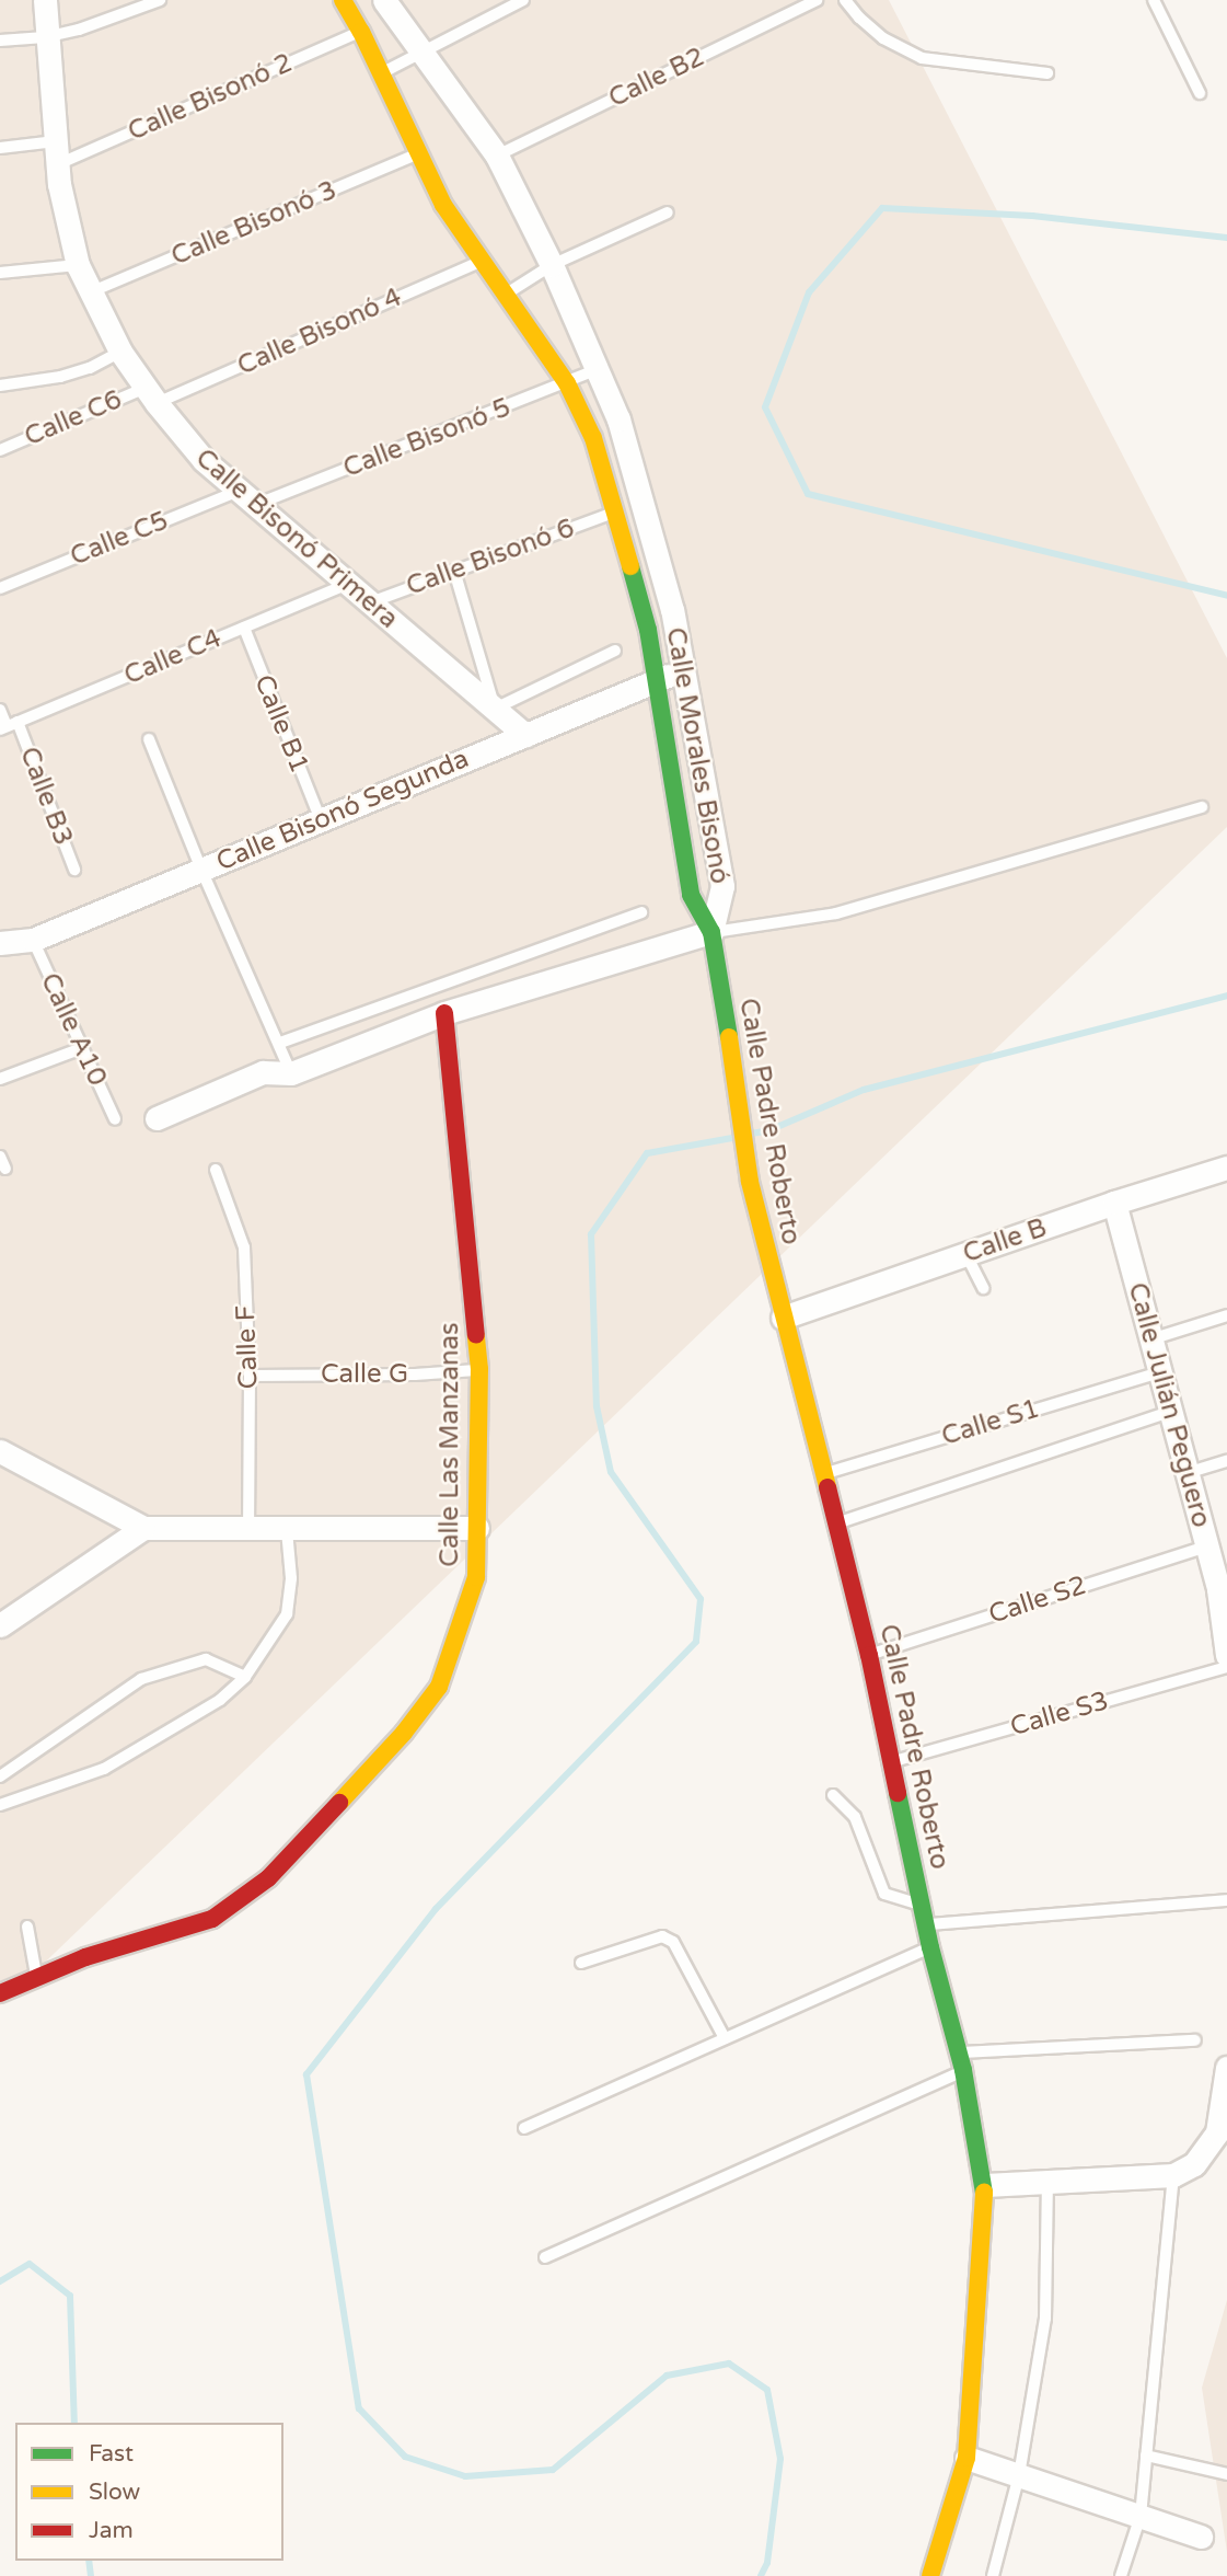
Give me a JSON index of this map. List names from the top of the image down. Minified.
{"streets":{"street":["Calle Bisonó Primera","Calle Morales Bisonó","Calle Bisonó Segunda","Calle Padre Roberto","Calle B","Calle Julián Peguero","Calle Las Manzanas"],"lane":["Calle B2","Calle Bisonó 2","Calle Bisonó 3","Calle Bisonó 4","Calle C6","Calle Bisonó 5","Calle C5","Calle Bisonó 6","Calle C4","Calle B1","Calle B3","Calle A10","Calle F","Calle G","Calle S1","Calle S2","Calle S3"]},"crossings":[["Calle B2","Calle Morales Bisonó"],["Calle Bisonó 2","Calle Bisonó Primera"],["Calle Bisonó 2","Calle Morales Bisonó"],["Calle Bisonó 3","Calle Bisonó Primera"],["Calle Bisonó 3","Calle Morales Bisonó"],["Calle Bisonó 4","Calle C6"],["Calle Bisonó 4","Calle Bisonó Primera"],["Calle Bisonó 4","Calle Morales Bisonó"],["Calle C6","Calle Bisonó Primera"],["Calle Bisonó 5","Calle C5"],["Calle Bisonó 5","Calle Bisonó Primera"],["Calle Bisonó 5","Calle Morales Bisonó"],["Calle C5","Calle Bisonó Primera"],["Calle Bisonó Primera","Calle Bisonó 6"],["Calle Bisonó Primera","Calle C4"],["Calle Bisonó Primera","Calle Bisonó Segunda"],["Calle Bisonó 6","Calle Morales Bisonó"],["Calle C4","Calle B1"],["Calle C4","Calle B3"],["Calle B1","Calle Bisonó Segunda"],["Calle Morales Bisonó","Calle Bisonó Segunda"],["Calle Morales Bisonó","Calle Padre Roberto"],["Calle Bisonó Segunda","Calle A10"],["Calle Padre Roberto","Calle B"],["Calle Padre Roberto","Calle S1"],["Calle Padre Roberto","Calle S2"],["Calle Padre Roberto","Calle S3"],["Calle B","Calle Julián Peguero"],["Calle F","Calle G"],["Calle G","Calle Las Manzanas"],["Calle Julián Peguero","Calle S1"],["Calle Julián Peguero","Calle S2"]],"legend":["Fast","Slow","Jam"]}
